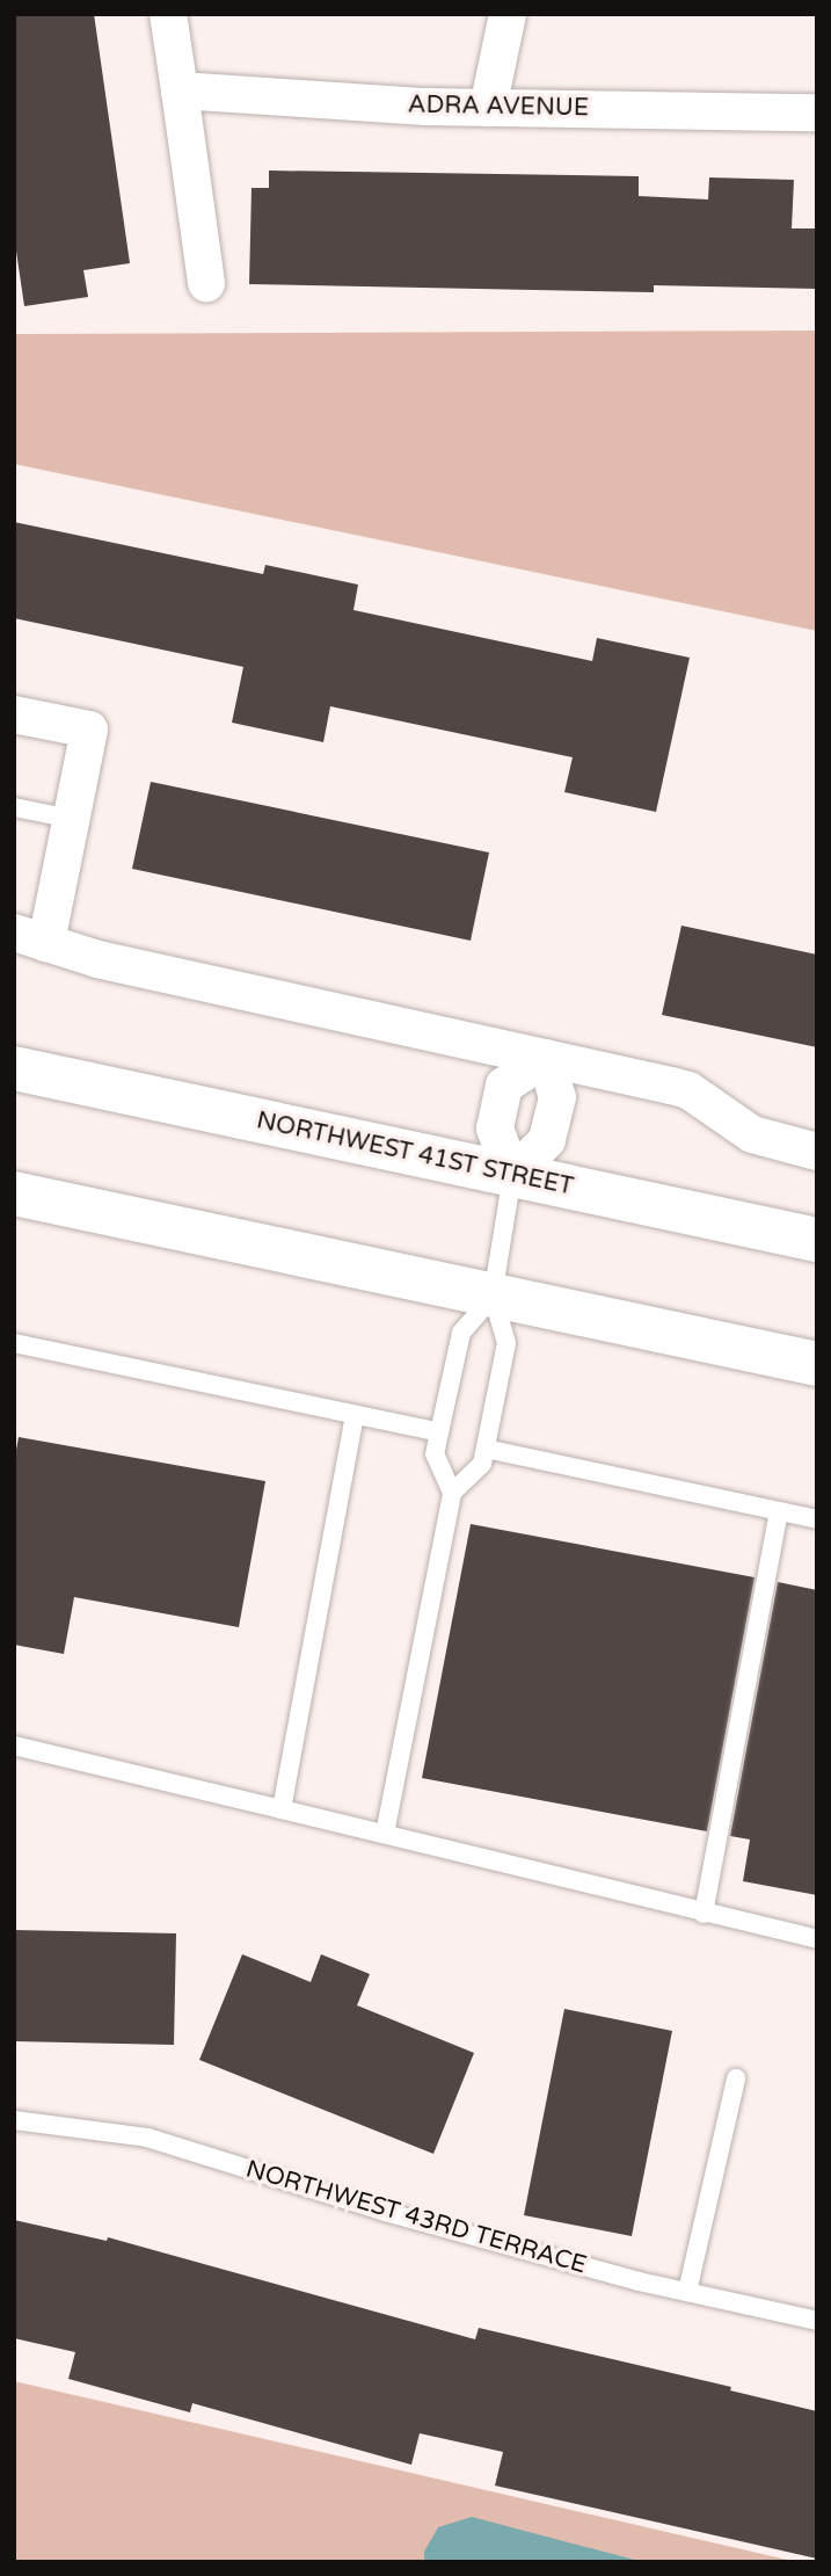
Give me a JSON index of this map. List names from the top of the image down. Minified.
{"streets":{"main road":["NORTHWEST 41ST STREET"],"street":["ADRA AVENUE"],"lane":["NORTHWEST 43RD TERRACE"]}}
